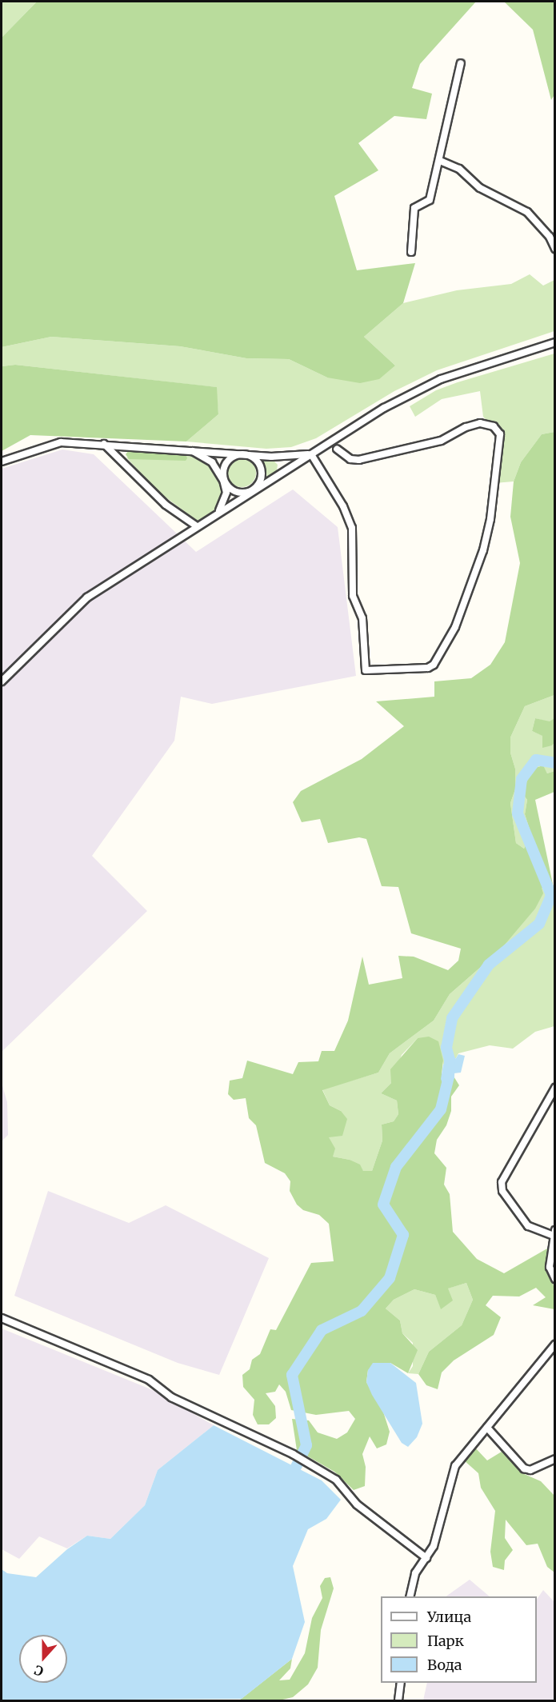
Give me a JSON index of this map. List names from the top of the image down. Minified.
{"legend":["Улица","Парк","Вода"],"north":"bottom"}
